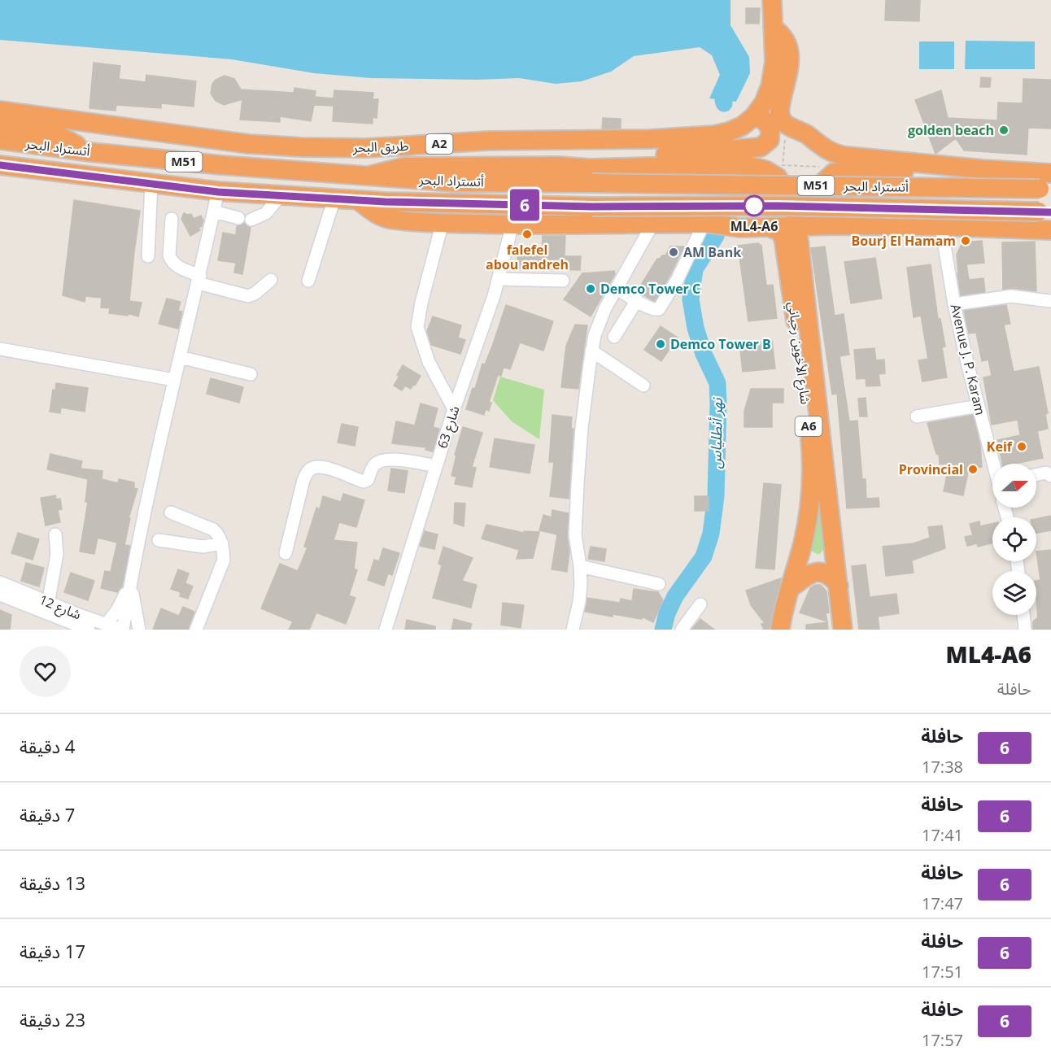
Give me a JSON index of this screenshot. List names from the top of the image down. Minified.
{"streets":{"highway":["A2","طريق البحر","أتستراد البحر","M51","شارع الأخوين رحباني","A6"],"street":["Avenue J. P. Karam","شارع 63","شارع 12"]},"water":["نهر أنطلياس"],"places":["golden beach","ML4-A6","falefel abou andreh","Bourj El Hamam","AM Bank","Demco Tower C","Demco Tower B","Keif","Provincial"],"lines":["bus line 6"],"north":"right","page":{"on_map":"6","heading":["ML4-A6","حافلة"],"list":[{"mark":"6","name":"حافلة","note":"17:38","value":"4 دقيقة"},{"mark":"6","name":"حافلة","note":"17:41","value":"7 دقيقة"},{"mark":"6","name":"حافلة","note":"17:47","value":"13 دقيقة"},{"mark":"6","name":"حافلة","note":"17:51","value":"17 دقيقة"},{"mark":"6","name":"حافلة","note":"17:57","value":"23 دقيقة"}]}}
